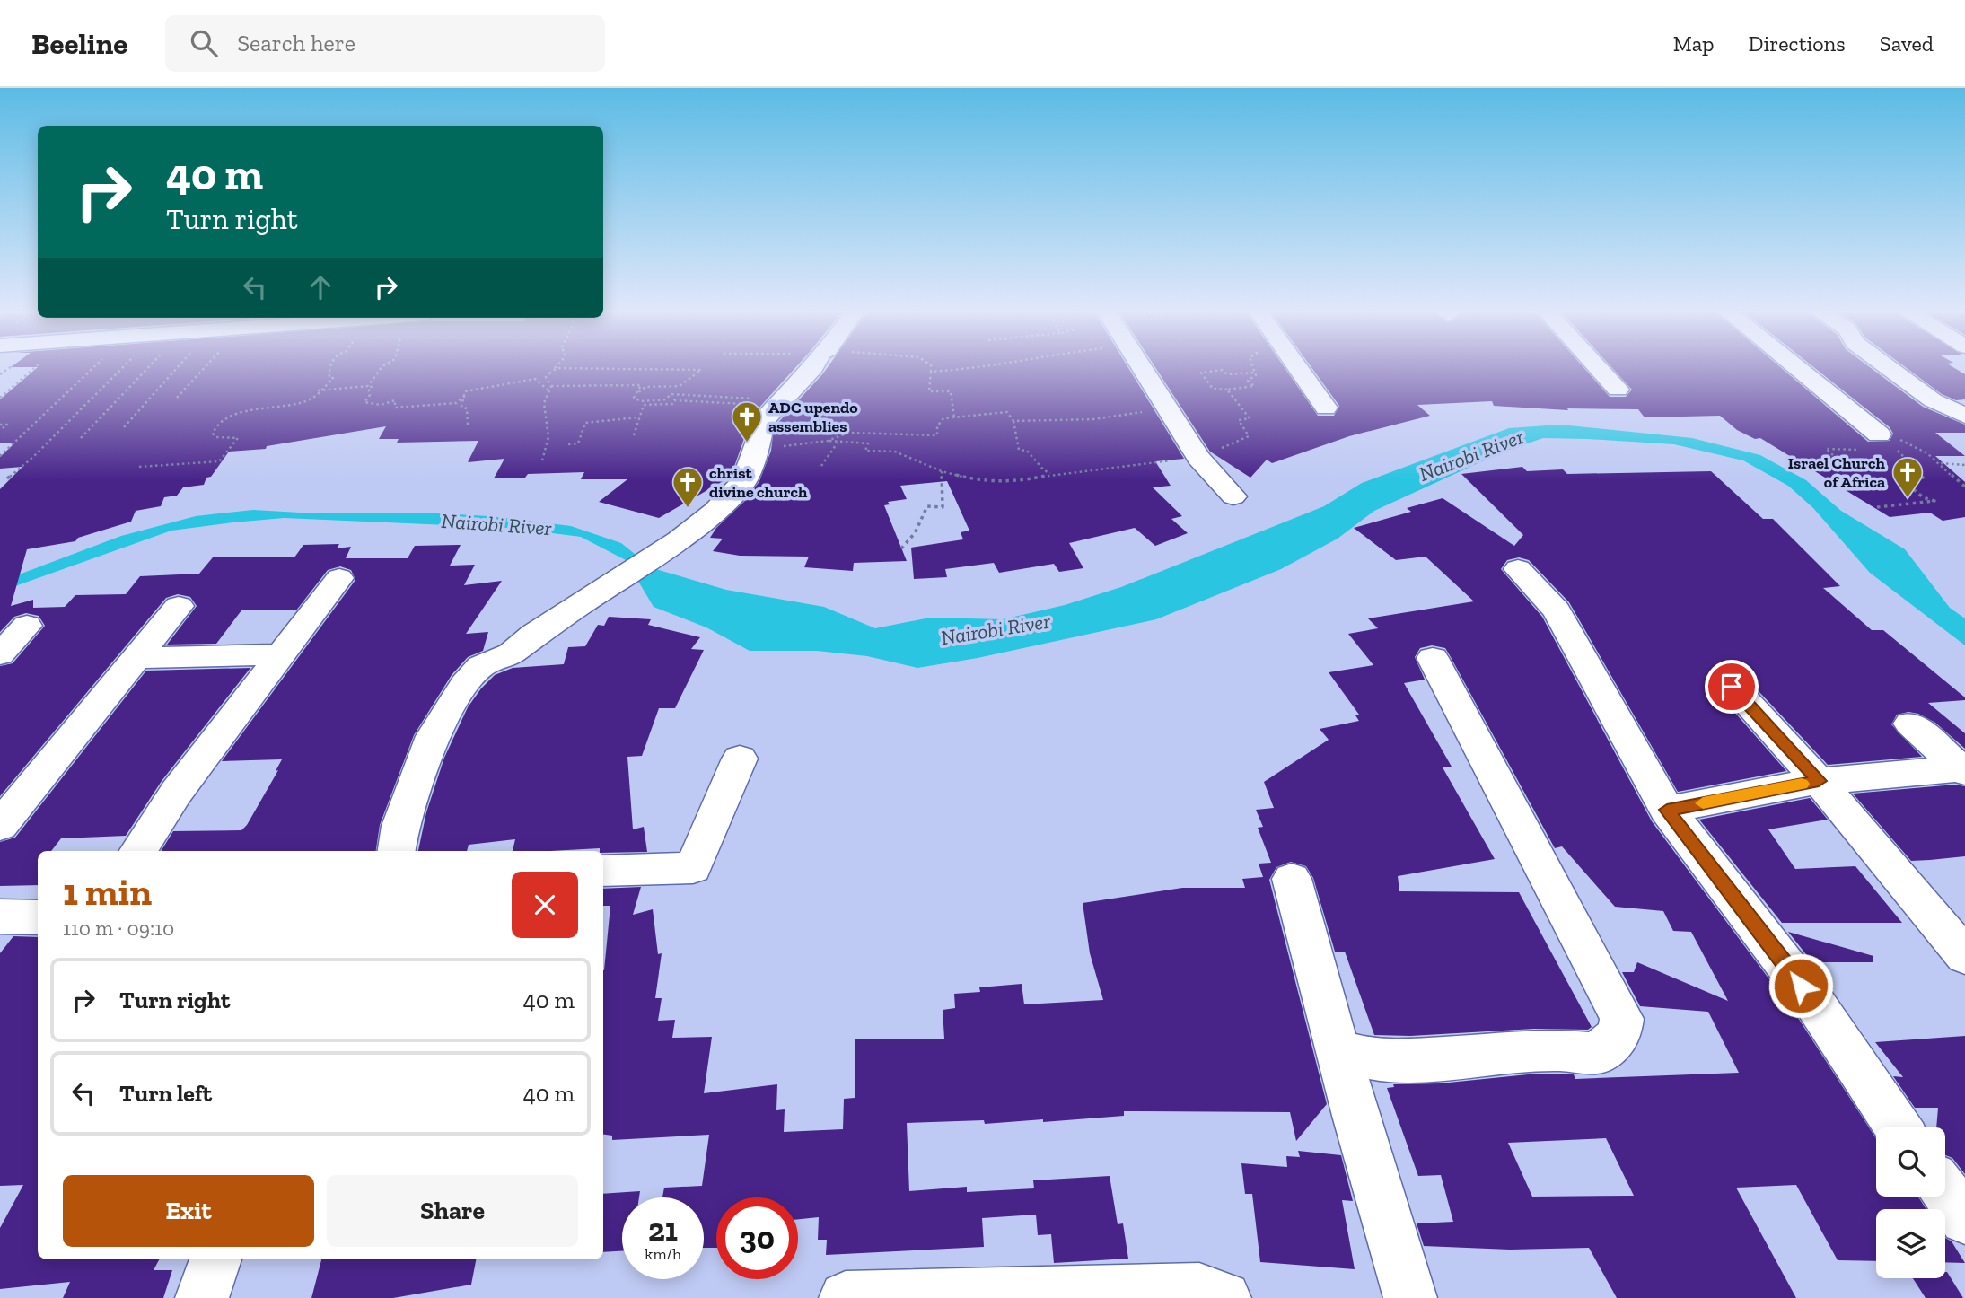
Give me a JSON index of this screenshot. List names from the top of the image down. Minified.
{"water":["Nairobi River"],"places":{"church":["ADC upendo assemblies","Israel Church of Africa","christ divine church"]},"page":{"header":"Beeline","search":"Search here","nav":["Map","Directions","Saved"],"turn":["40 m","Turn right"],"heading":["1 min","110 m · 09:10"],"list":[{"name":"Turn right","value":"40 m"},{"name":"Turn left","value":"40 m"}],"buttons":["Exit","Share"],"speed":"21 km/h","limit":"30"}}
